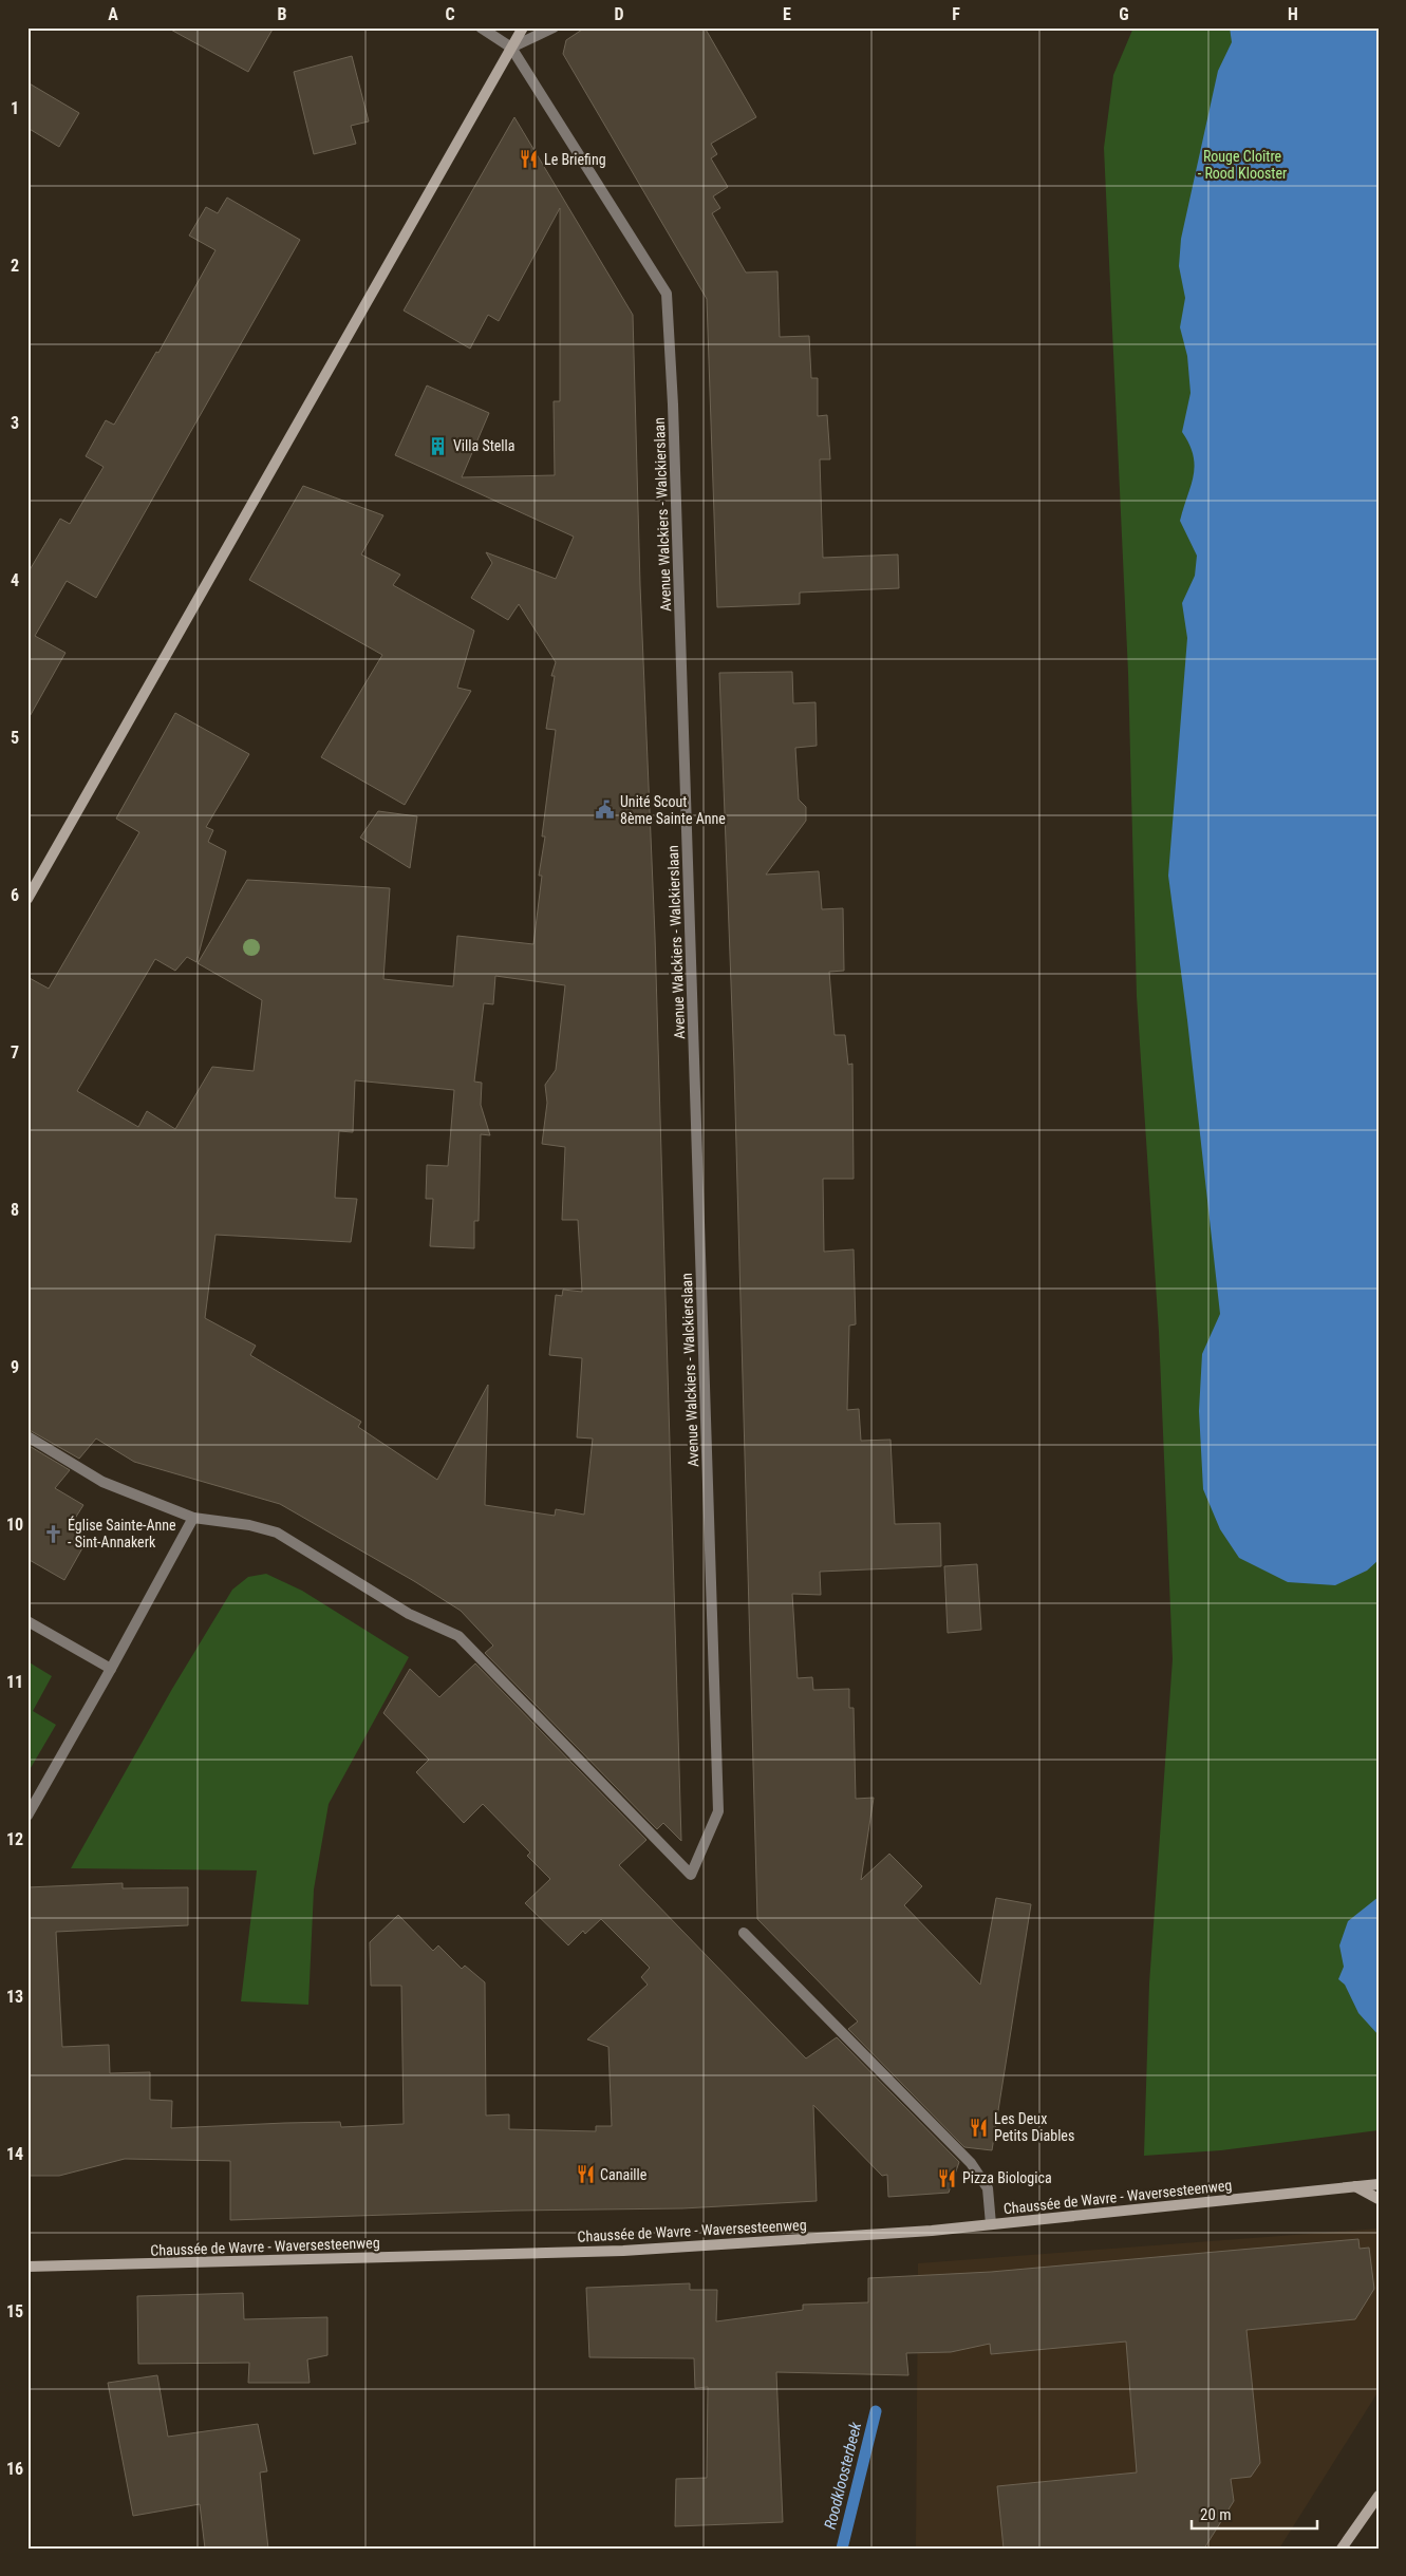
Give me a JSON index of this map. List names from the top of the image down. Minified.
{"streets":{"main road":["Chaussée de Wavre - Waversesteenweg"],"street":["Avenue Walckiers - Walckierslaan"]},"water":["Roodkloosterbeek"],"parks":["Rouge Cloître - Rood Klooster"],"places":{"restaurant":["Le Briefing","Les Deux Petits Diables","Canaille","Pizza Biologica"],"building":["Villa Stella"],"public building":["Unité Scout 8ème Sainte Anne"],"church":["Église Sainte-Anne - Sint-Annakerk"]},"scale_bar":"20 m","grid":{"columns":["A","B","C","D","E","F","G","H"],"rows":["1","2","3","4","5","6","7","8","9","10","11","12","13","14","15","16"]}}
